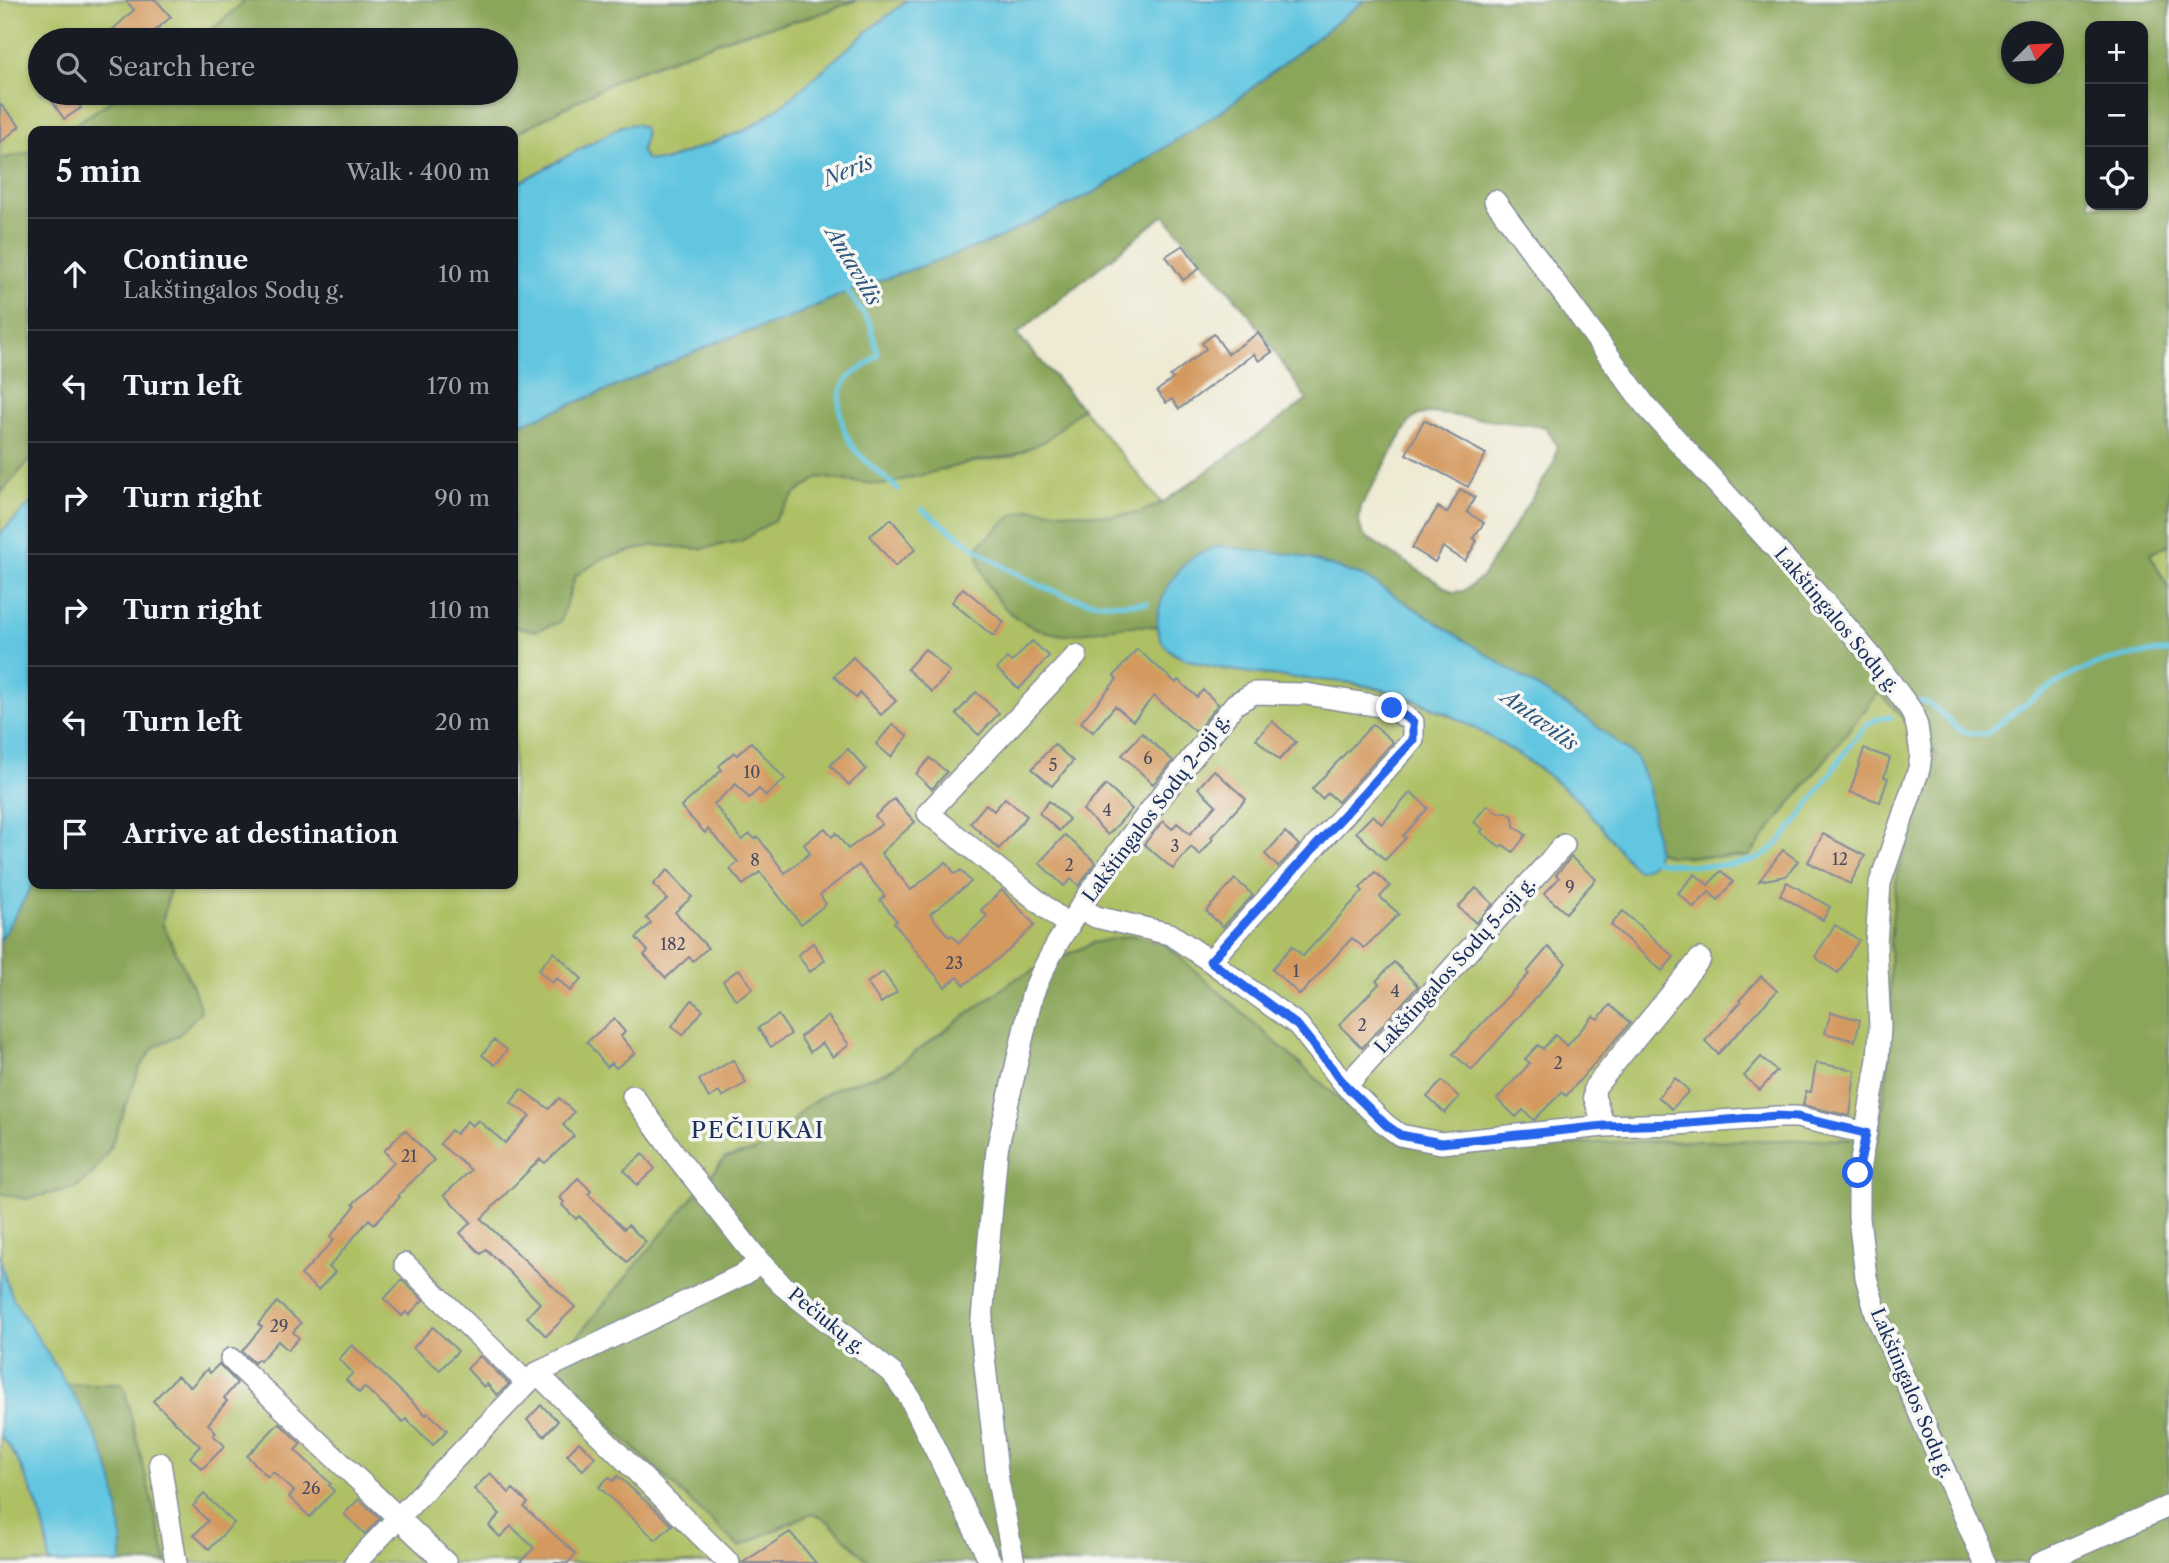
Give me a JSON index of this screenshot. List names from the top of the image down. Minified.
{"streets":{"street":["Lakštingalos Sodų g.","Lakštingalos Sodų 2-oji g.","Lakštingalos Sodų 5-oji g.","Pečiukų g."]},"districts":["PEČIUKAI"],"water":["Neris","Antavilis"],"house_numbers":["6","5","10","4","3","12","8","2","9","182","23","1","4","2","2","21","29","26"],"north":"top right","page":{"map_buttons":["+","−"],"search":"Search here","heading":["5 min","Walk · 400 m"],"list":[["Continue","Lakštingalos Sodų g.","10 m"],["Turn left","170 m"],["Turn right","90 m"],["Turn right","110 m"],["Turn left","20 m"],"Arrive at destination"]}}
